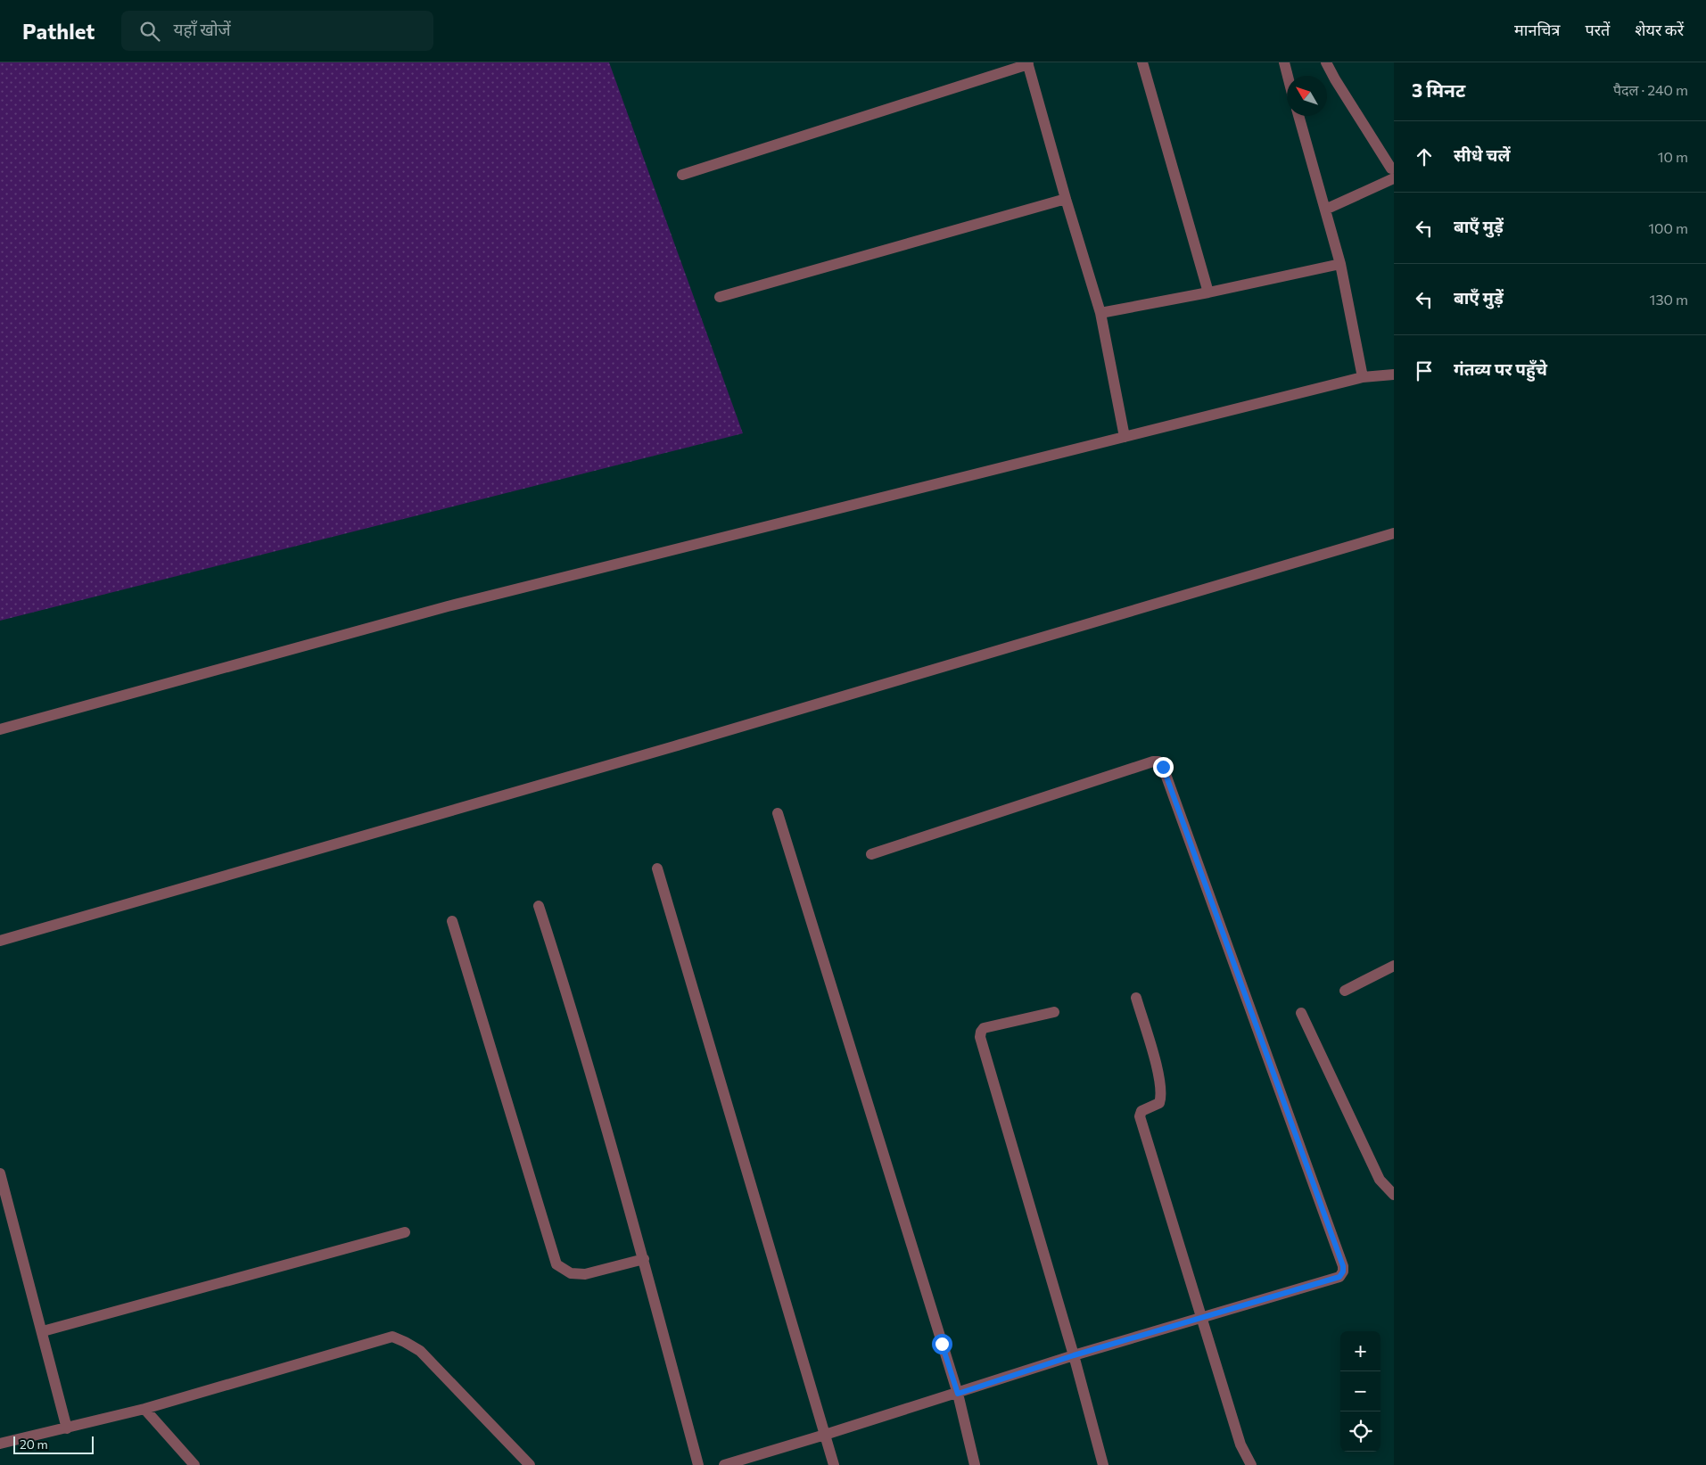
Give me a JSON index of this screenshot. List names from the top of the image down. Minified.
{"scale_bar":"20 m","north":"top left","page":{"header":"Pathlet","search":"यहाँ खोजें","nav":["मानचित्र","परतें","शेयर करें"],"heading":["3 मिनट","पैदल · 240 m"],"list":[["सीधे चलें","10 m"],["बाएँ मुड़ें","100 m"],["बाएँ मुड़ें","130 m"],"गंतव्य पर पहुँचे"],"map_buttons":["+","−"],"scale":"20 m"}}
